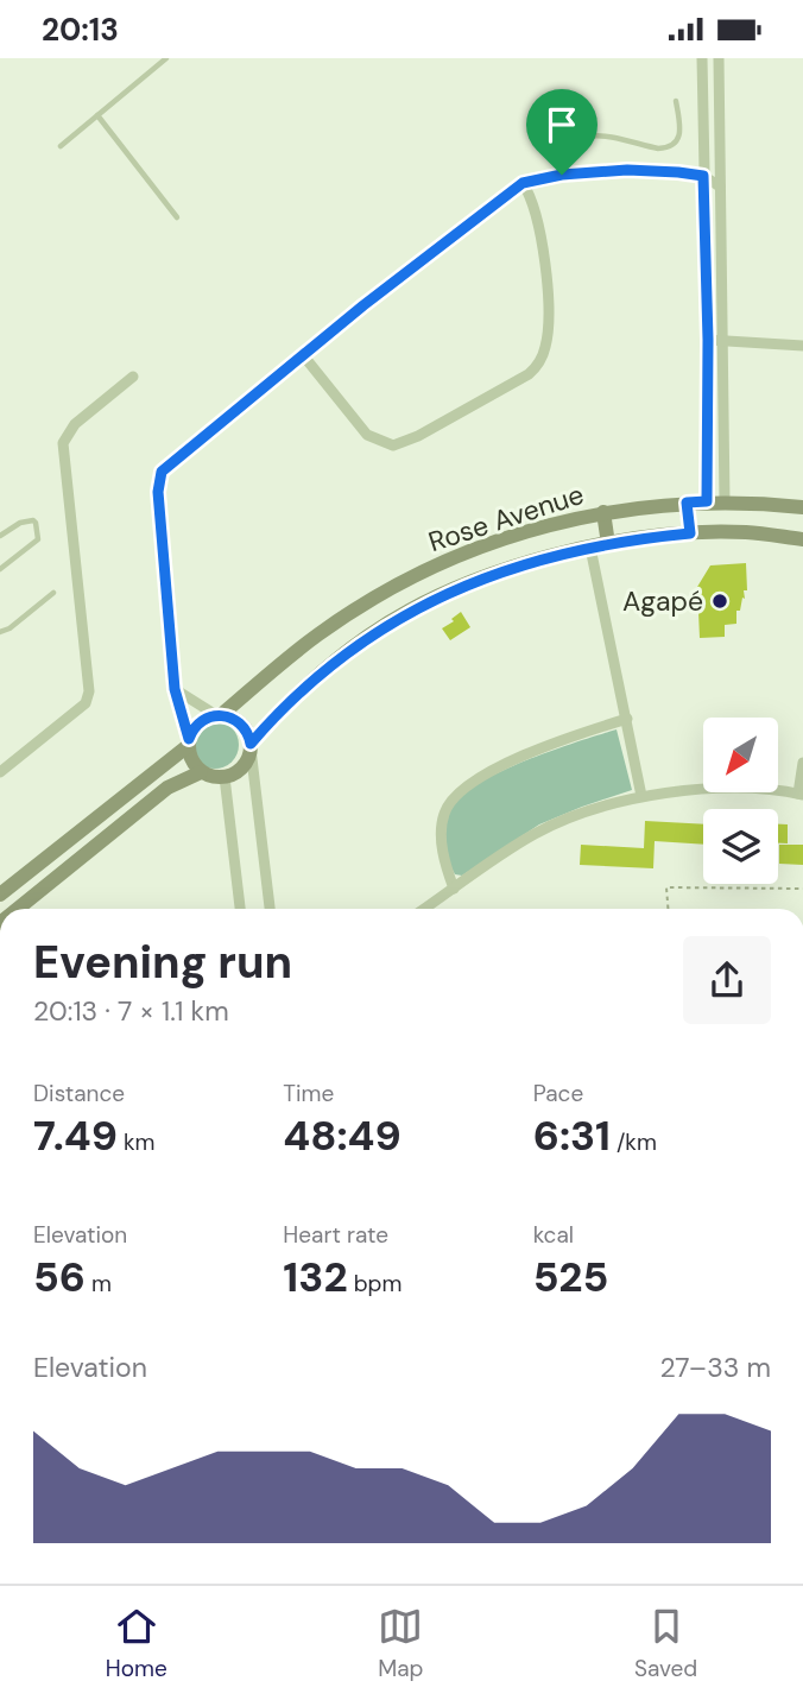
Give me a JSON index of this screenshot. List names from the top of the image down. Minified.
{"streets":{"street":["Rose Avenue"]},"places":["Agapé"],"north":"bottom left","page":{"status":"20:13","heading":["Evening run","20:13 · 7 × 1.1 km"],"stats":[["Distance","7.49 km"],["Time","48:49"],["Pace","6:31 /km"],["Elevation","56 m"],["Heart rate","132 bpm"],["kcal","525"]],"chart":["Elevation","27–33 m"],"tabs":["Home","Map","Saved"]}}
